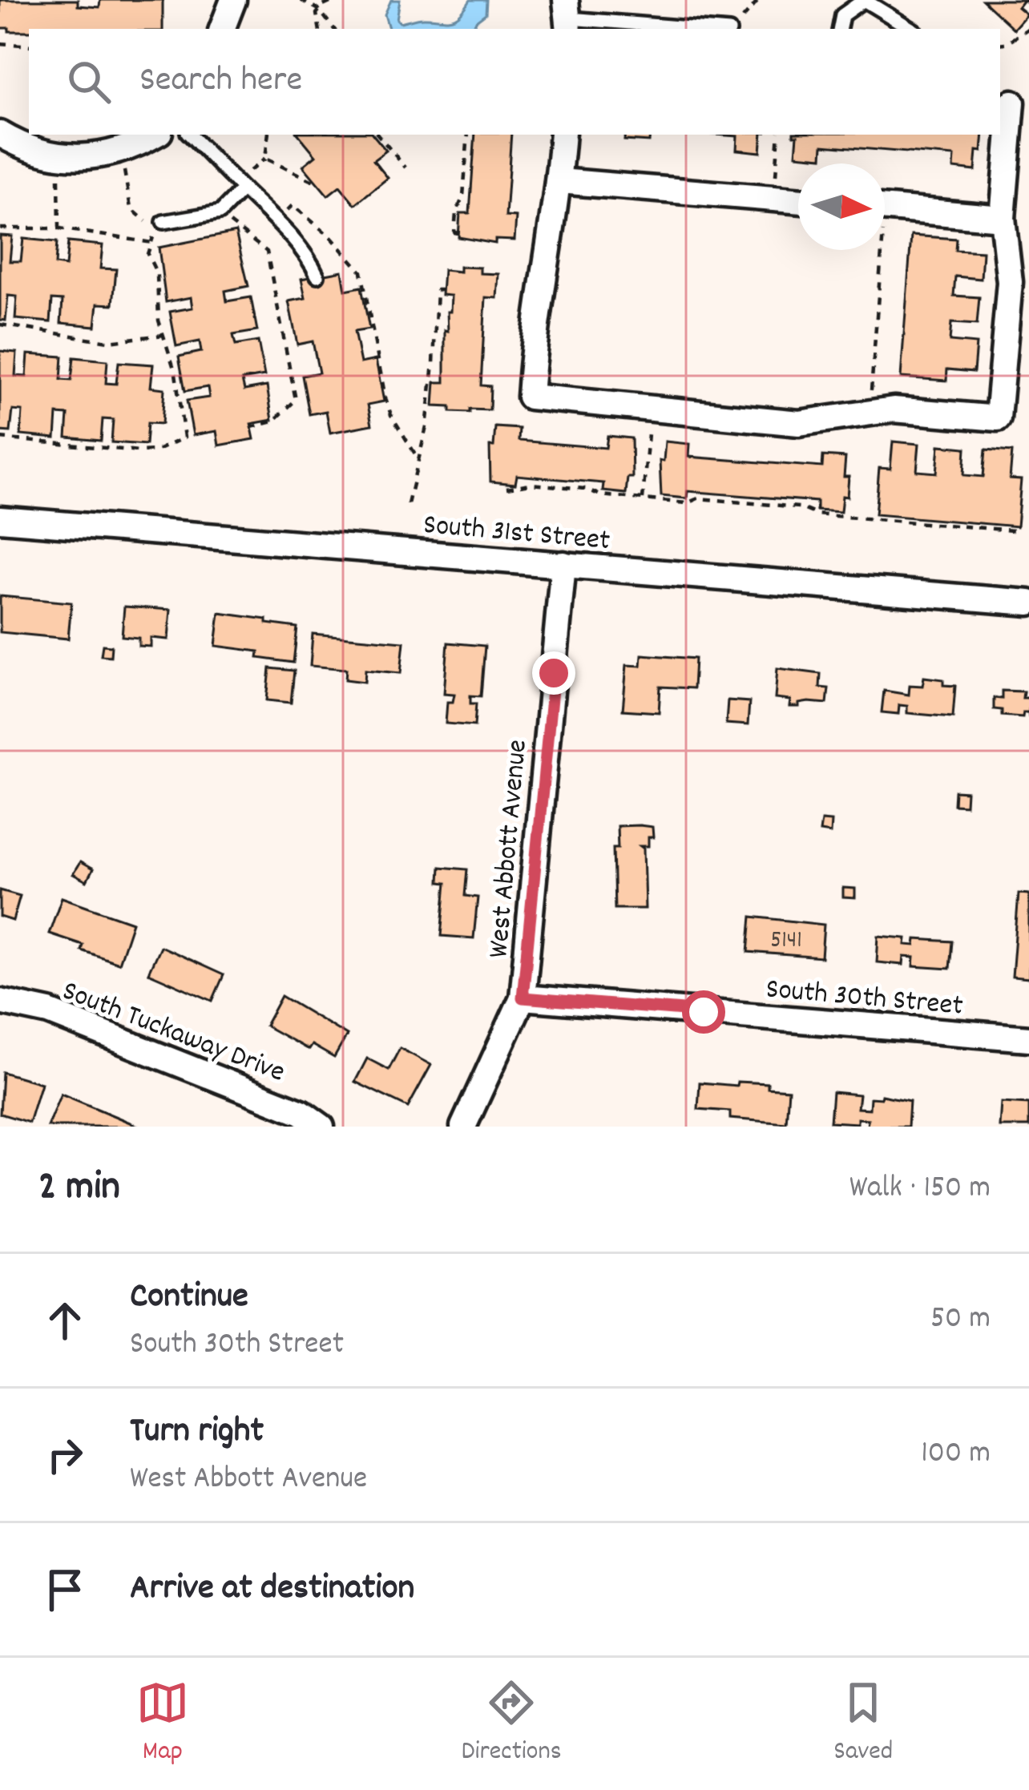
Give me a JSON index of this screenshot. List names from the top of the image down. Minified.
{"streets":{"street":["South 31st Street","West Abbott Avenue","South 30th Street","South Tuckaway Drive"]},"crossings":[["South 31st Street","West Abbott Avenue"],["West Abbott Avenue","South 30th Street"]],"house_numbers":["5141"],"north":"right","page":{"search":"Search here","heading":["2 min","Walk · 150 m"],"list":[["Continue","South 30th Street","50 m"],["Turn right","West Abbott Avenue","100 m"],"Arrive at destination"],"nav":["Map","Directions","Saved"]}}
